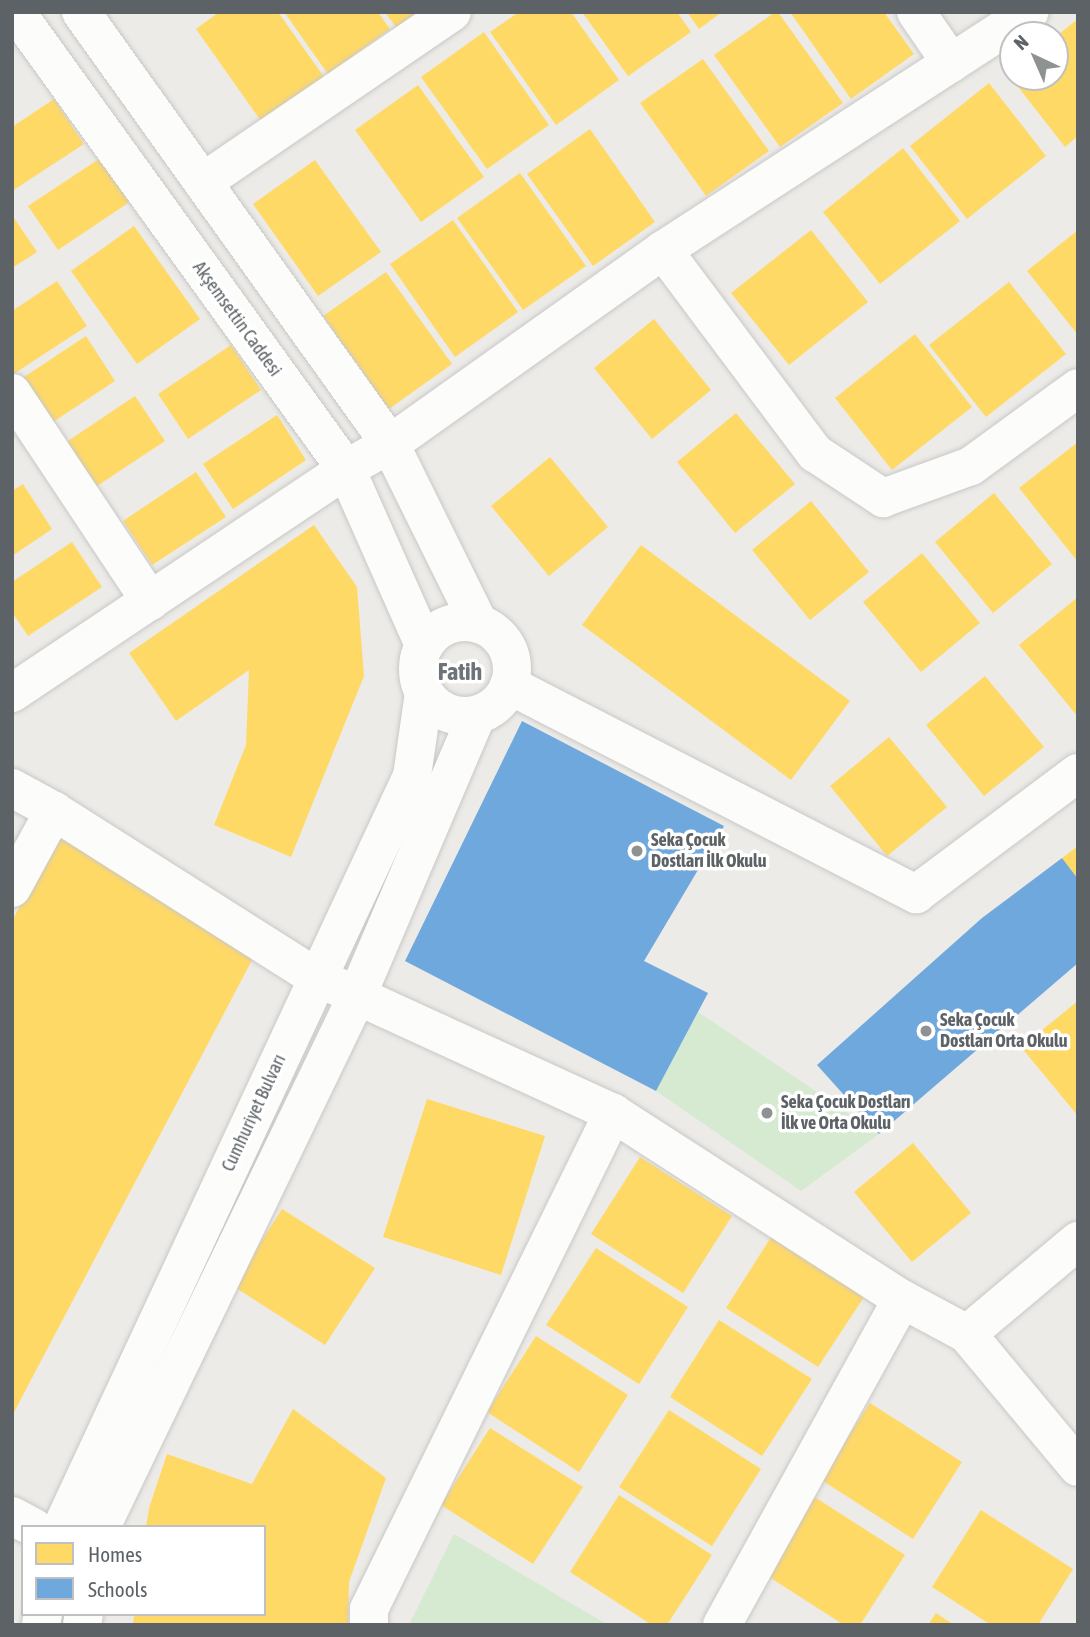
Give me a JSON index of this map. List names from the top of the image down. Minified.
{"streets":{"street":["Akşemsettin Caddesi","Cumhuriyet Bulvarı"]},"crossings":[["Akşemsettin Caddesi","Cumhuriyet Bulvarı"]],"districts":["Fatih"],"places":["Seka Çocuk Dostları İlk Okulu","Seka Çocuk Dostları Orta Okulu","Seka Çocuk Dostları İlk ve Orta Okulu"],"legend":["Homes","Schools"],"north":"top left"}
